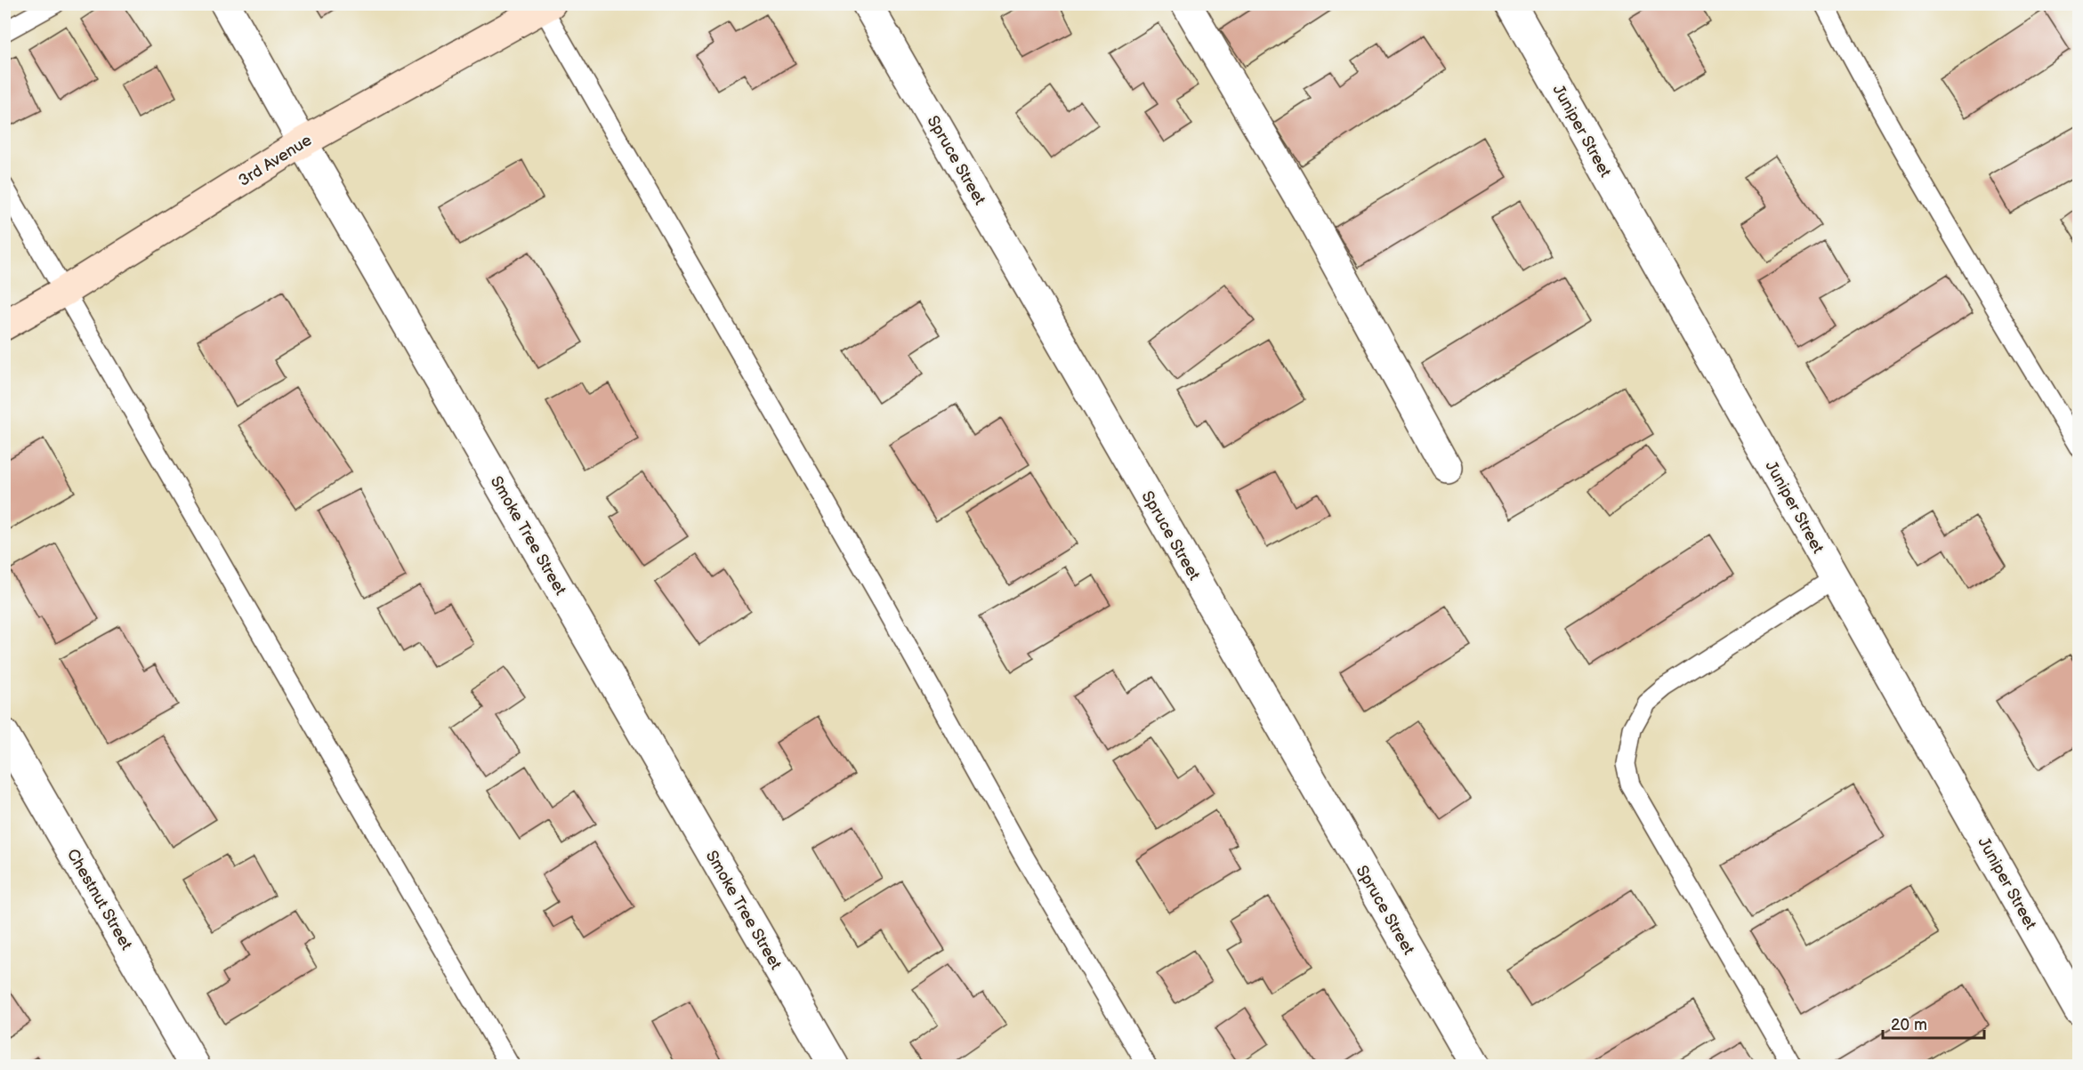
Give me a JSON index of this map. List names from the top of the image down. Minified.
{"streets":{"street":["Juniper Street","3rd Avenue","Spruce Street","Smoke Tree Street","Chestnut Street"]},"crossings":[["3rd Avenue","Smoke Tree Street"]],"scale_bar":"20 m"}
